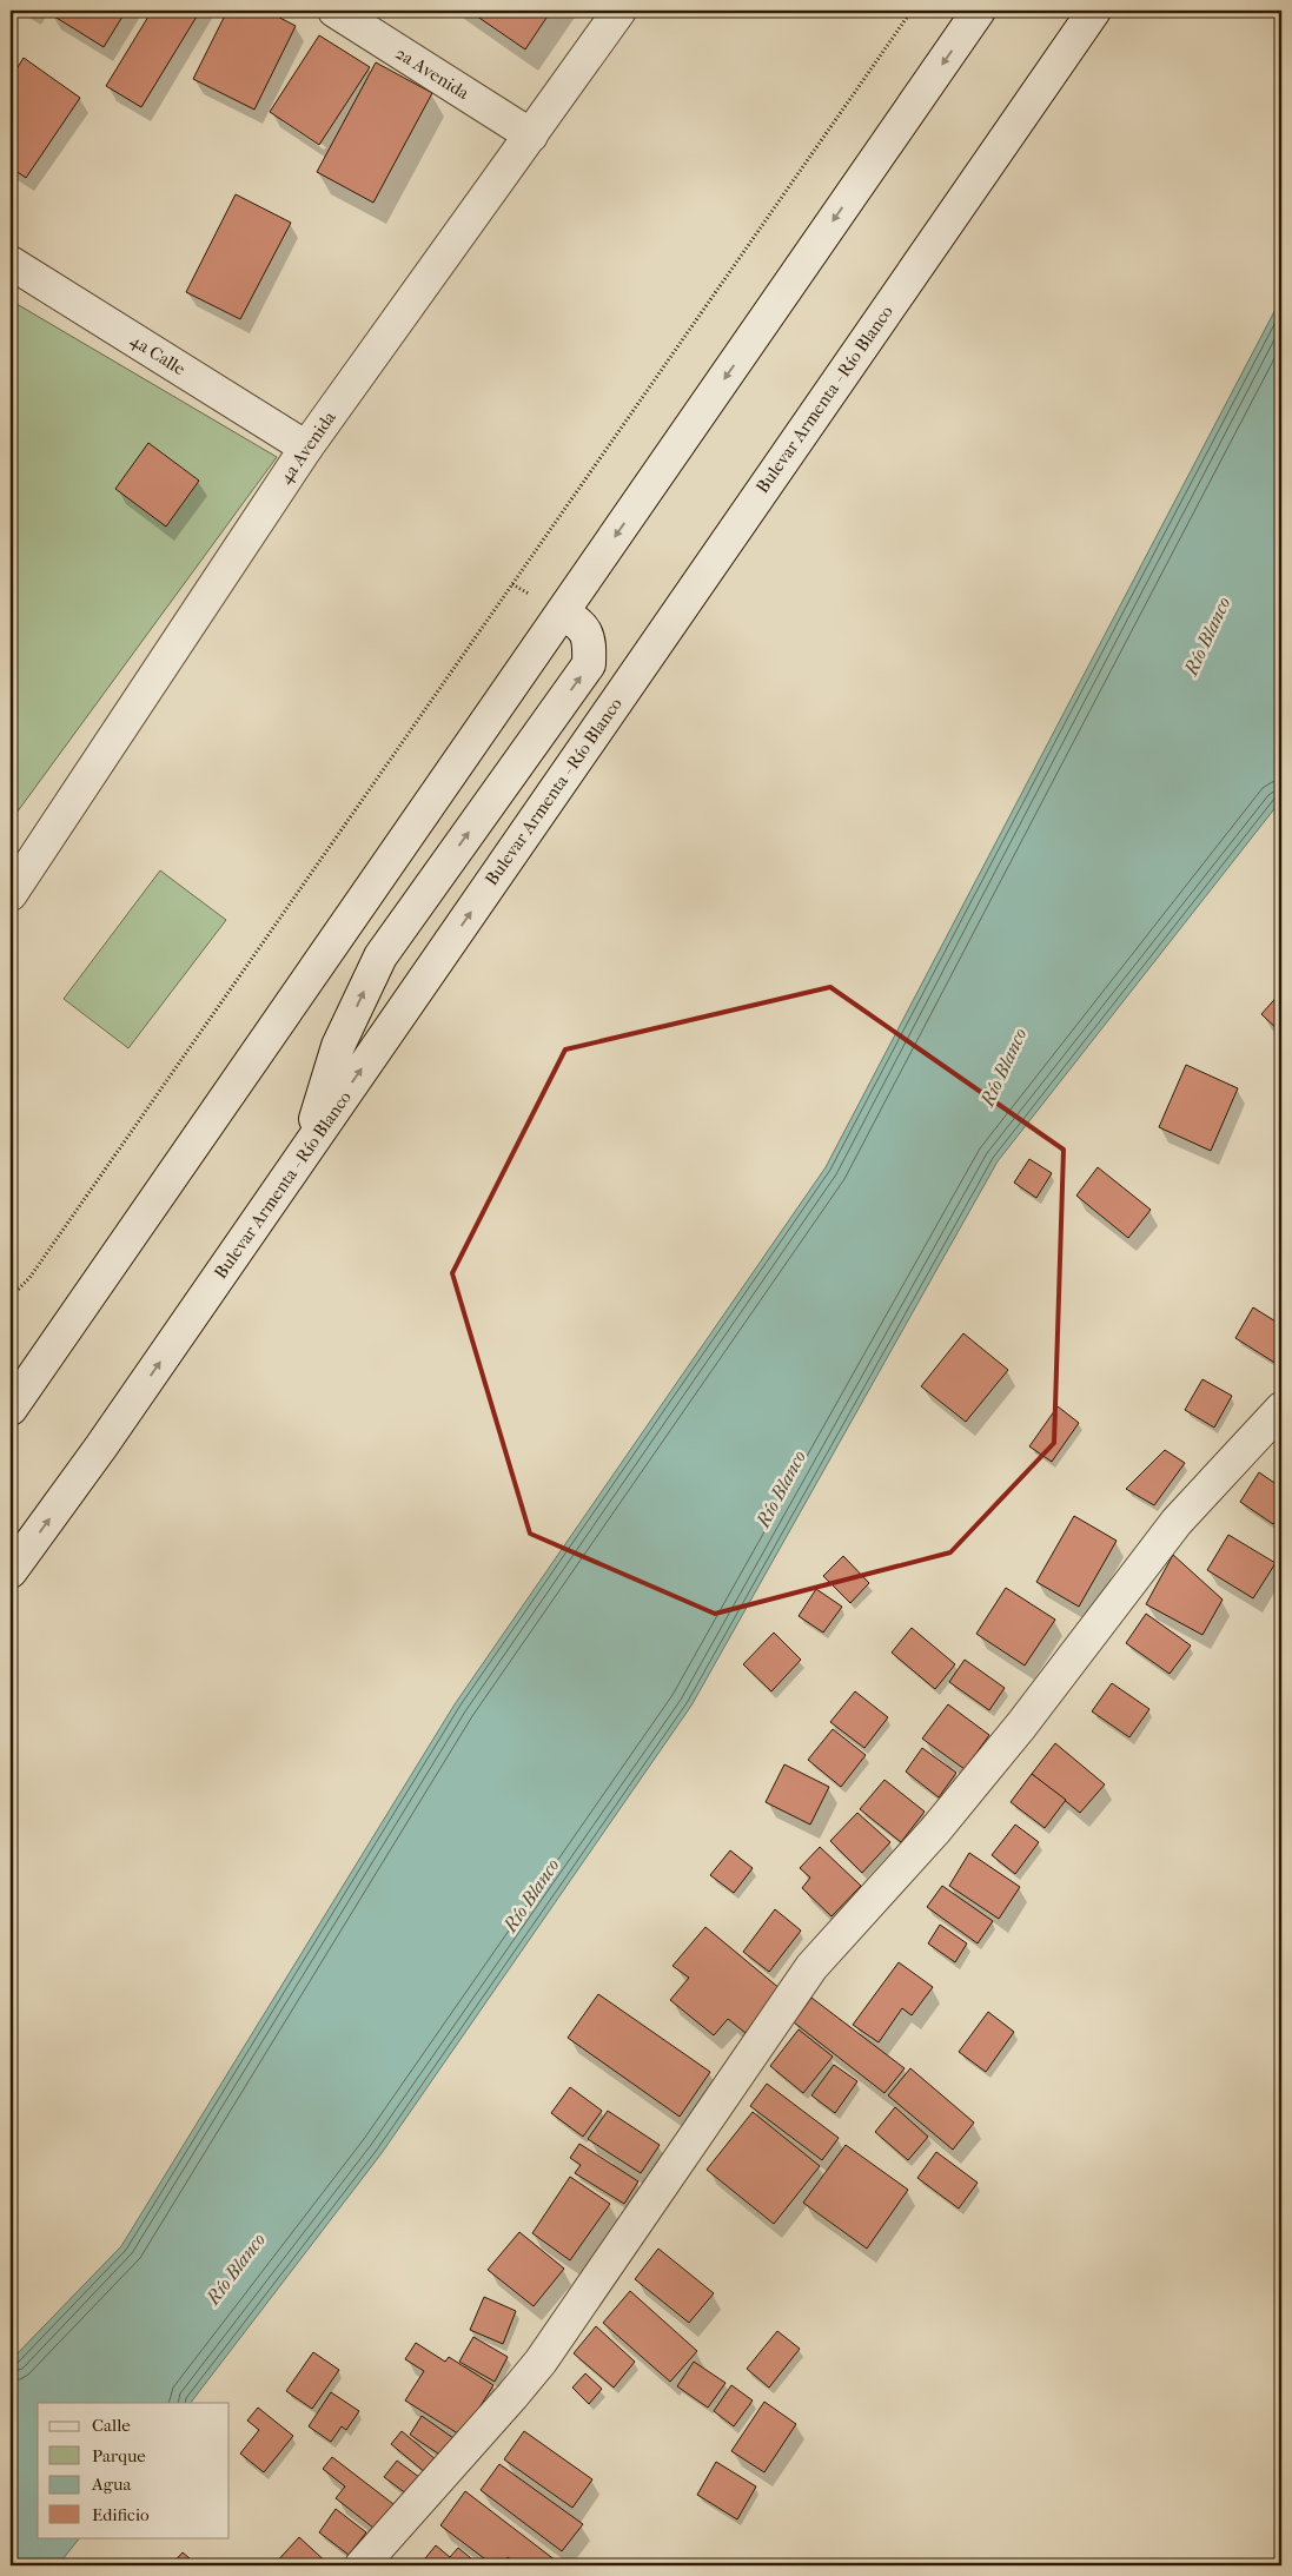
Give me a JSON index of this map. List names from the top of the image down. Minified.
{"streets":{"main road":["2a Avenida","4a Calle","Bulevar Armenta - Río Blanco","4a Avenida"]},"crossings":[["2a Avenida","4a Avenida"],["4a Calle","4a Avenida"]],"water":["Río Blanco"],"legend":["Calle","Parque","Agua","Edificio"]}
